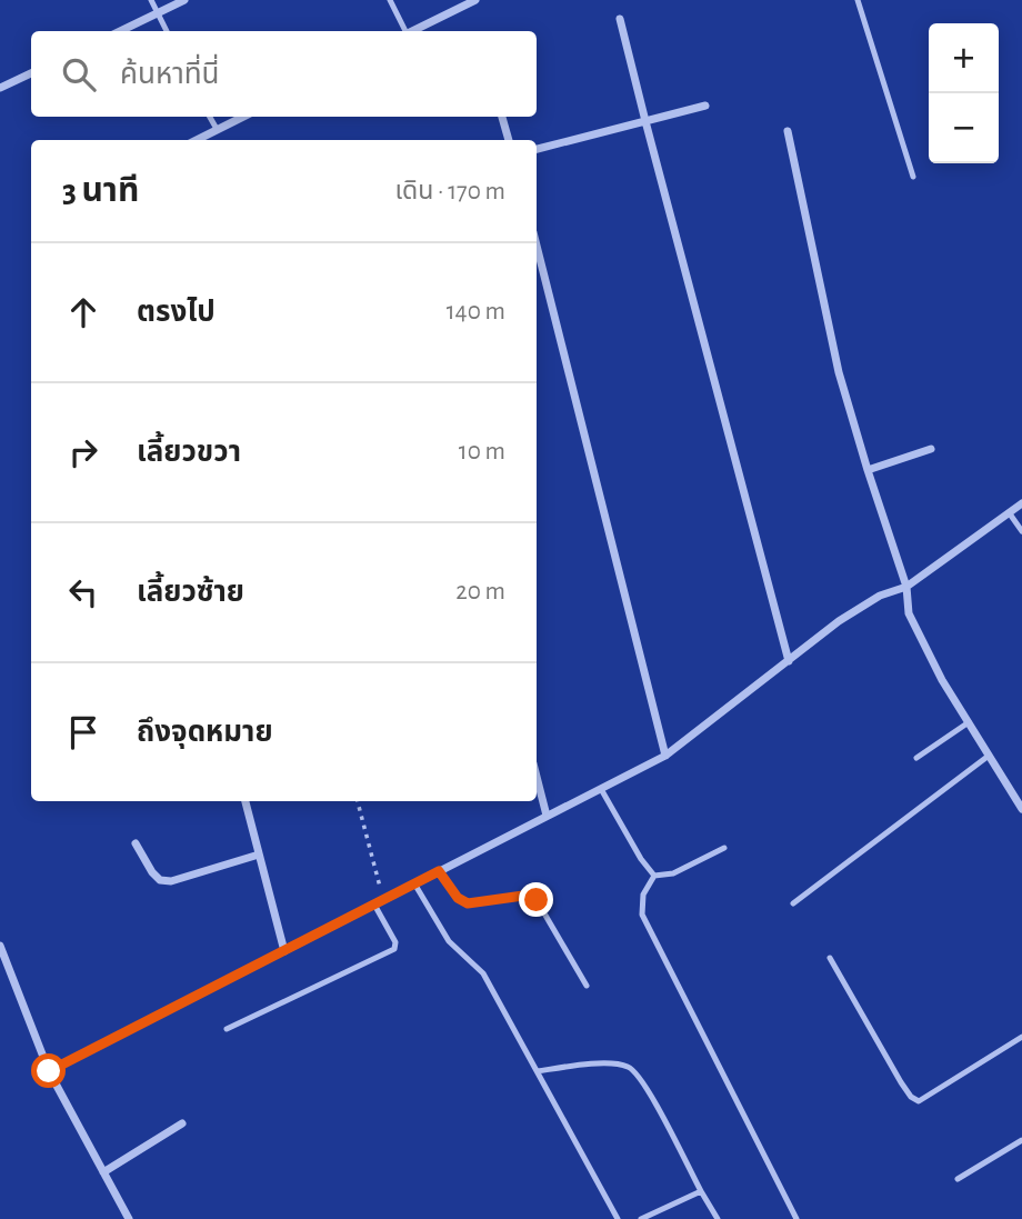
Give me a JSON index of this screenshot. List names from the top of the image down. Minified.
{"page":{"map_buttons":["+","−"],"search":"ค้นหาที่นี่","heading":["3 นาที","เดิน · 170 m"],"list":[["ตรงไป","140 m"],["เลี้ยวขวา","10 m"],["เลี้ยวซ้าย","20 m"],"ถึงจุดหมาย"]}}
